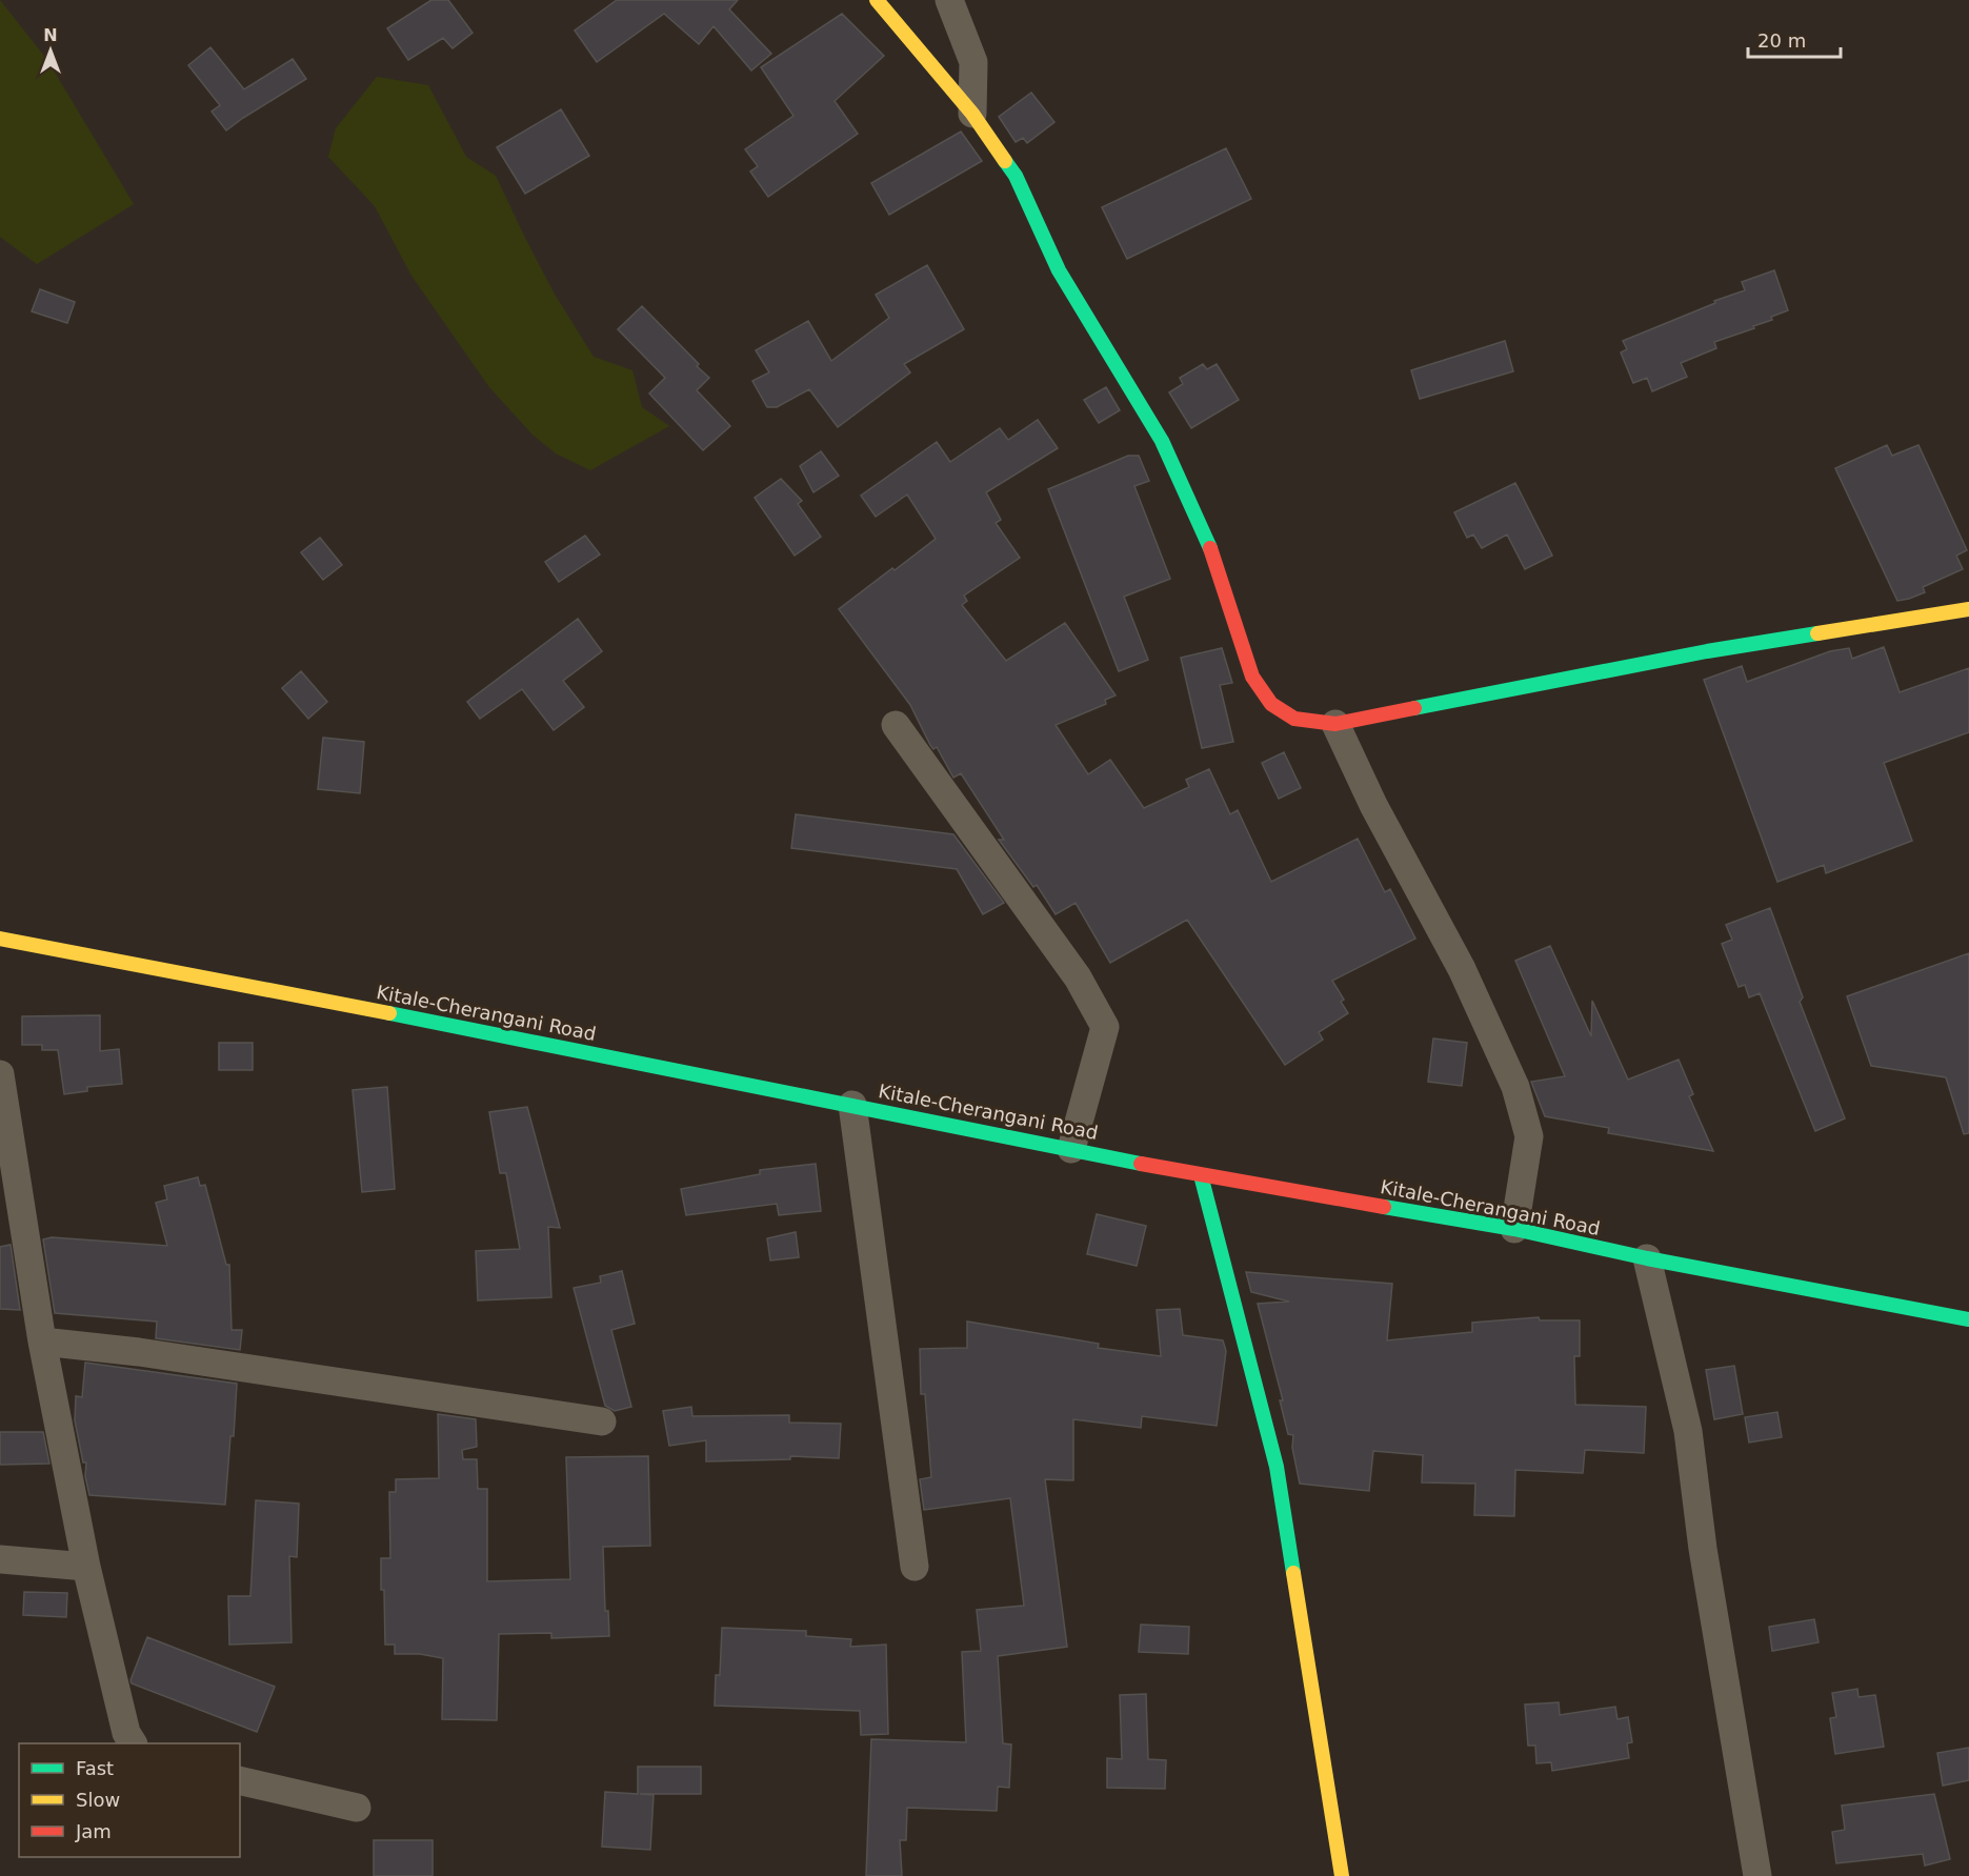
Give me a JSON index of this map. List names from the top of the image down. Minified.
{"streets":{"street":["Kitale-Cherangani Road"]},"legend":["Fast","Slow","Jam"],"scale_bar":"20 m","north":"top"}
